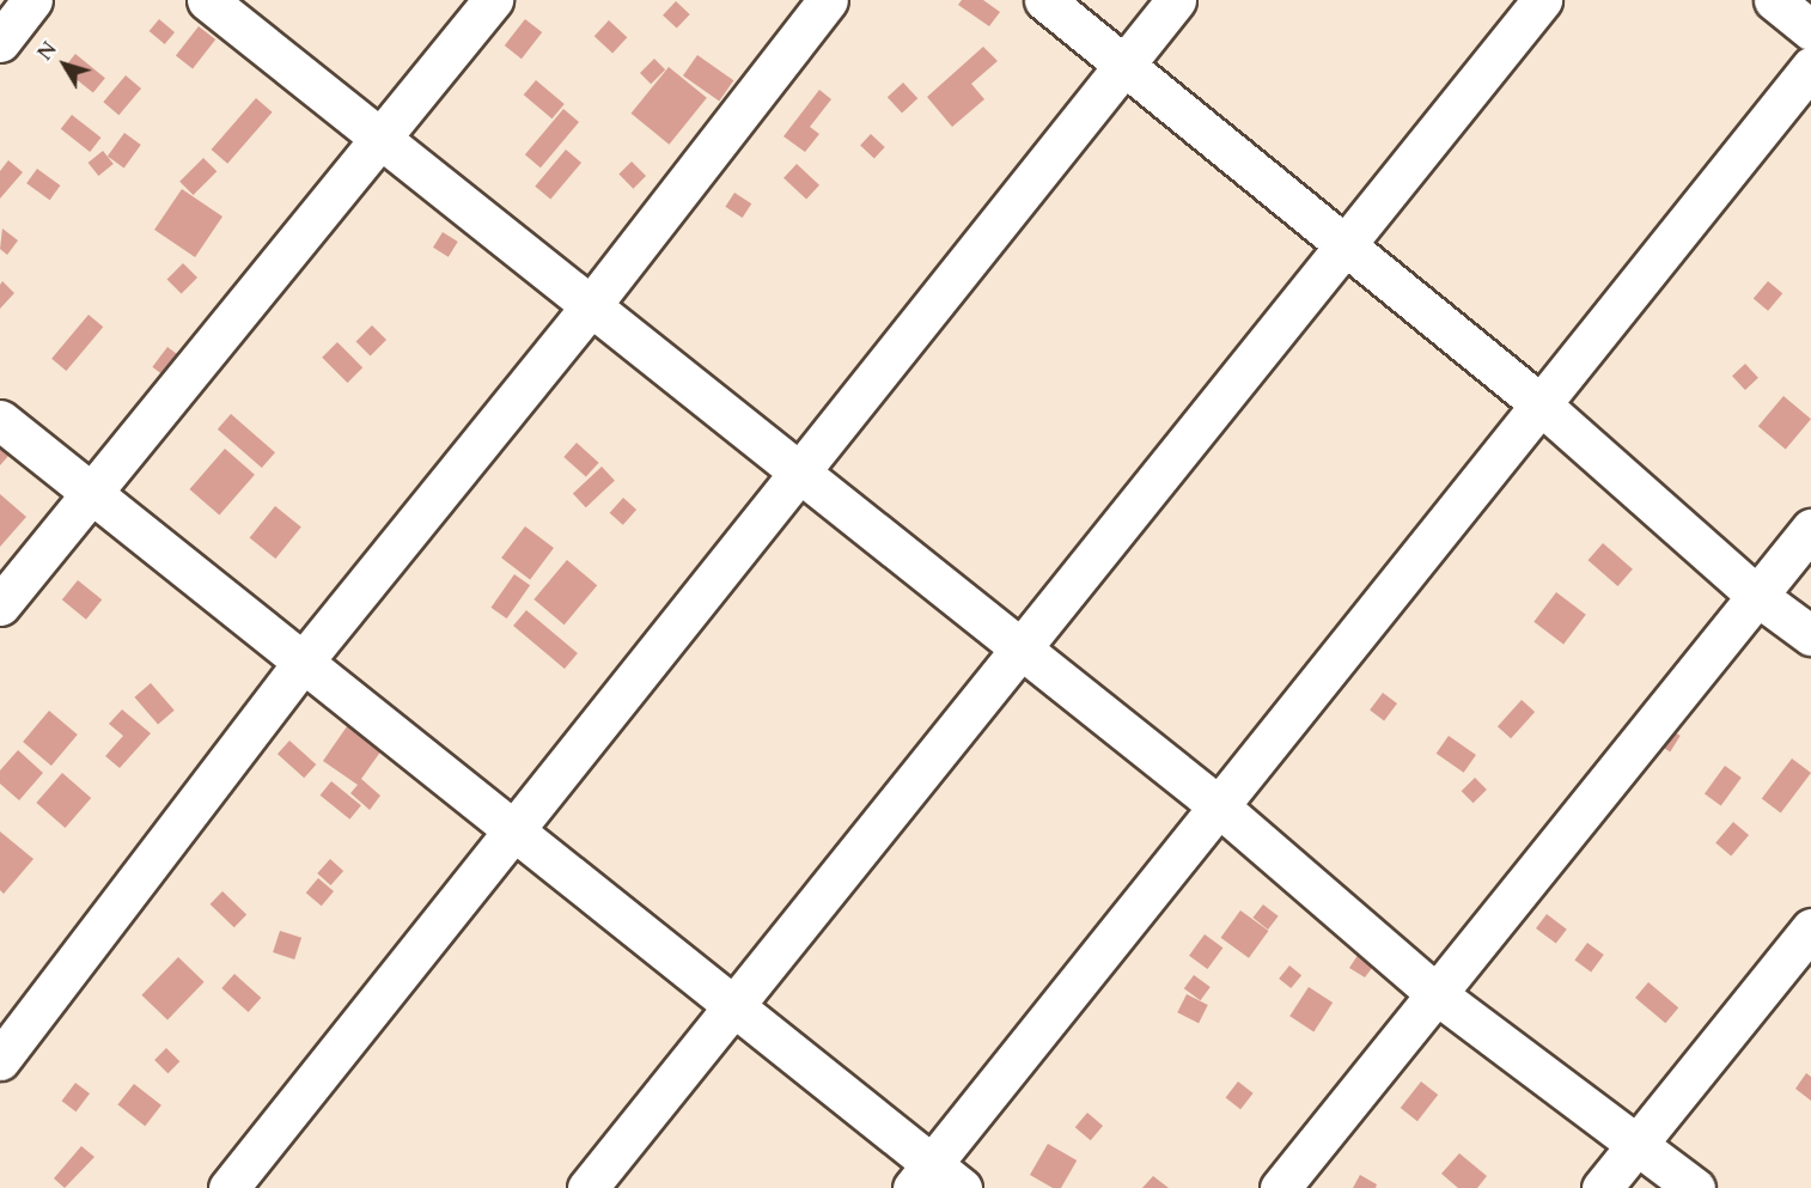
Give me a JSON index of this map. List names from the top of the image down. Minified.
{"north":"top left"}
